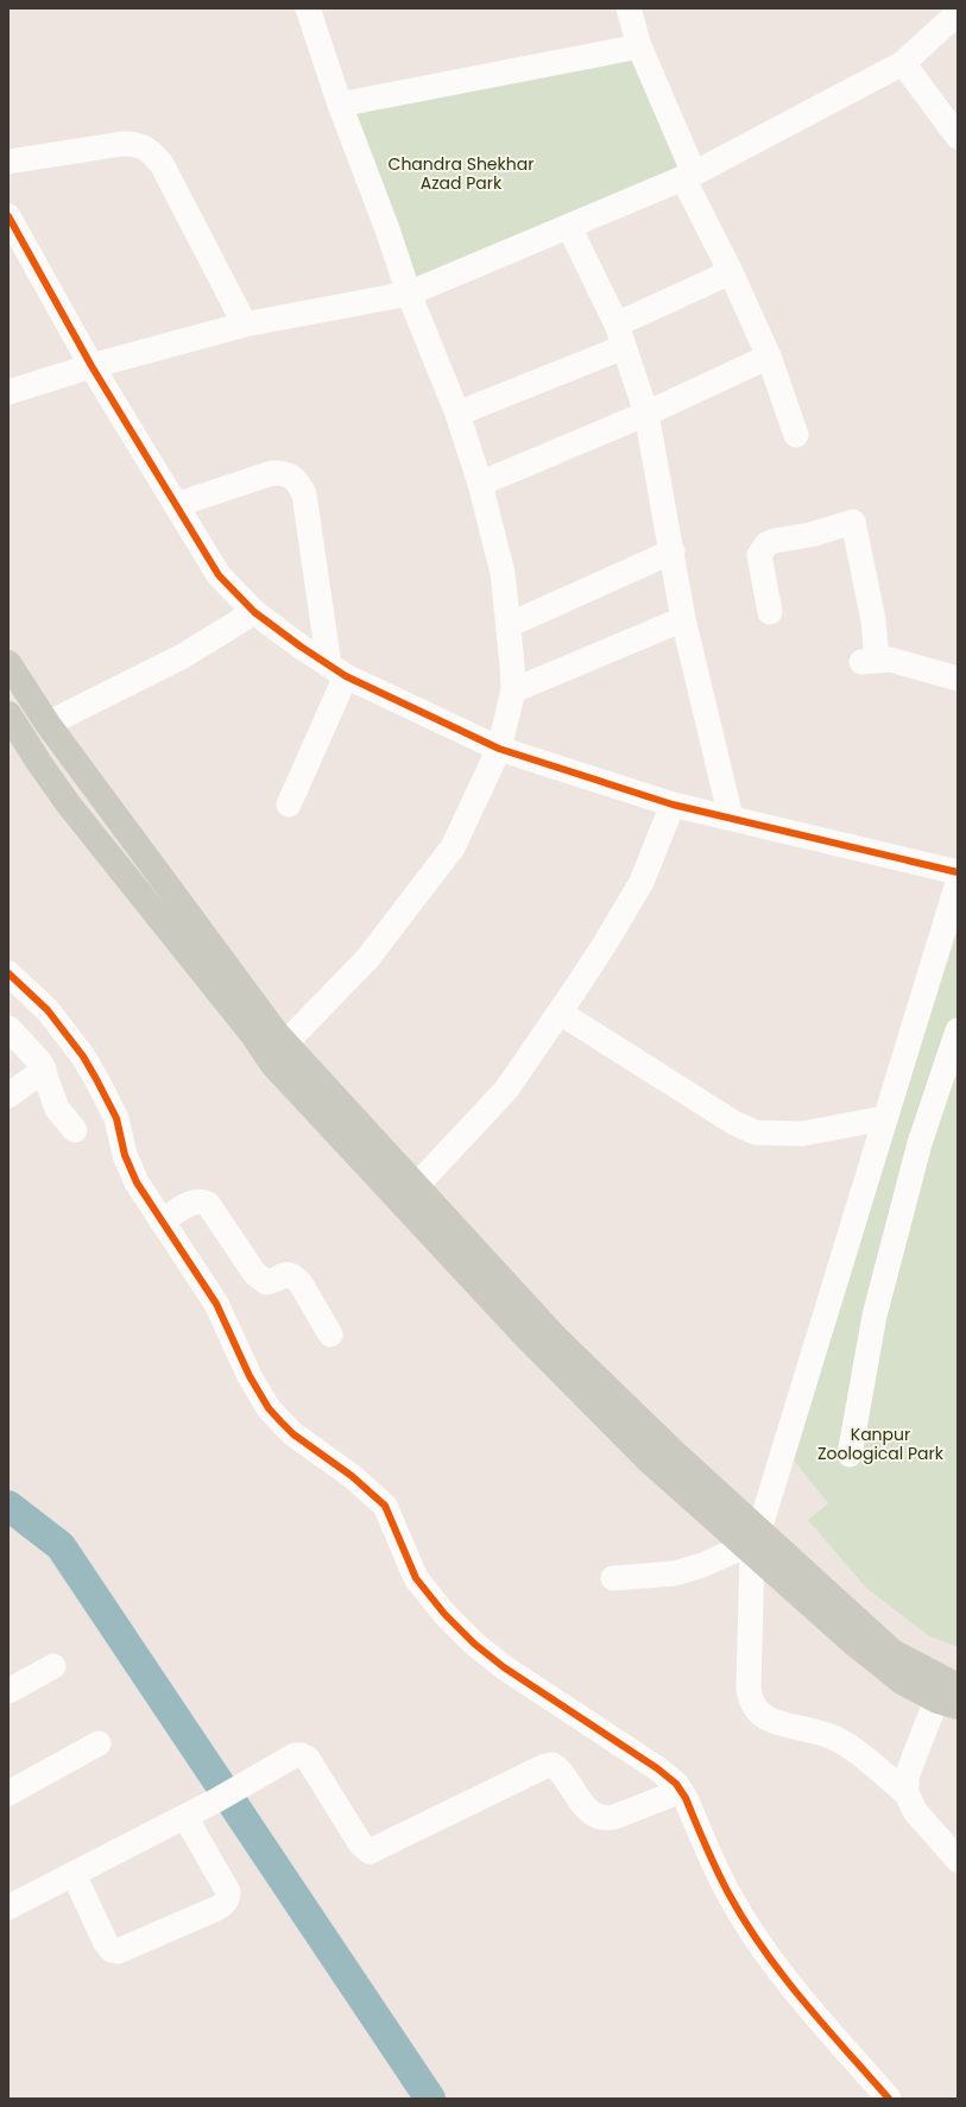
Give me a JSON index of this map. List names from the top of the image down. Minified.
{"parks":["Chandra Shekhar Azad Park","Kanpur Zoological Park"]}
